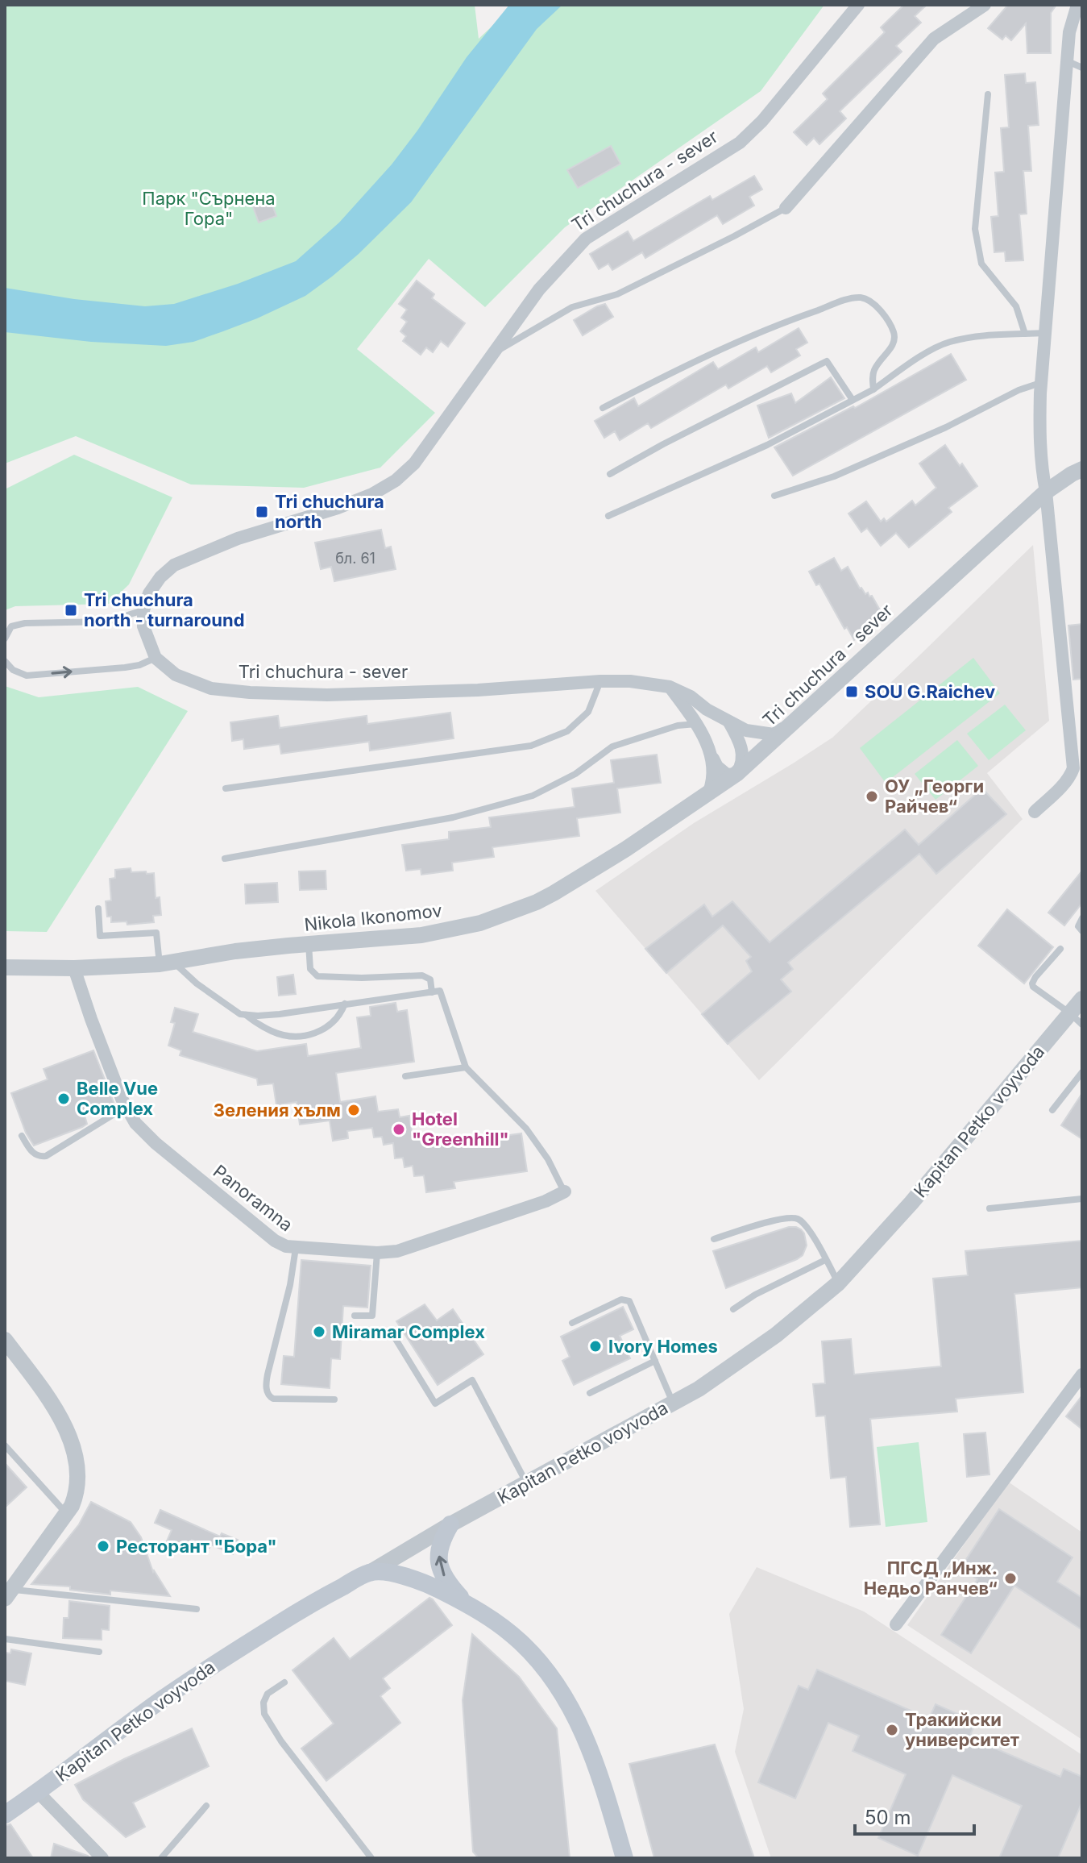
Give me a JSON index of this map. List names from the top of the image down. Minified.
{"streets":{"main road":["Kapitan Petko voyvoda"],"street":["Tri chuchura - sever","Nikola Ikonomov","Panoramna"]},"crossings":[["Tri chuchura - sever","Nikola Ikonomov"],["Nikola Ikonomov","Panoramna"]],"parks":["Парк \"Сърнена Гора\""],"places":{"transit":["Tri chuchura north","Tri chuchura north - turnaround","SOU G.Raichev"],"other":["ОУ „Георги Райчев“","Belle Vue Complex","Зеления хълм","Hotel \"Greenhill\"","Miramar Complex","Ivory Homes","Ресторант \"Бора\"","ПГСД „Инж. Недьо Ранчев“","Тракийски университет"]},"house_numbers":["бл. 61"],"scale_bar":"50 m"}
